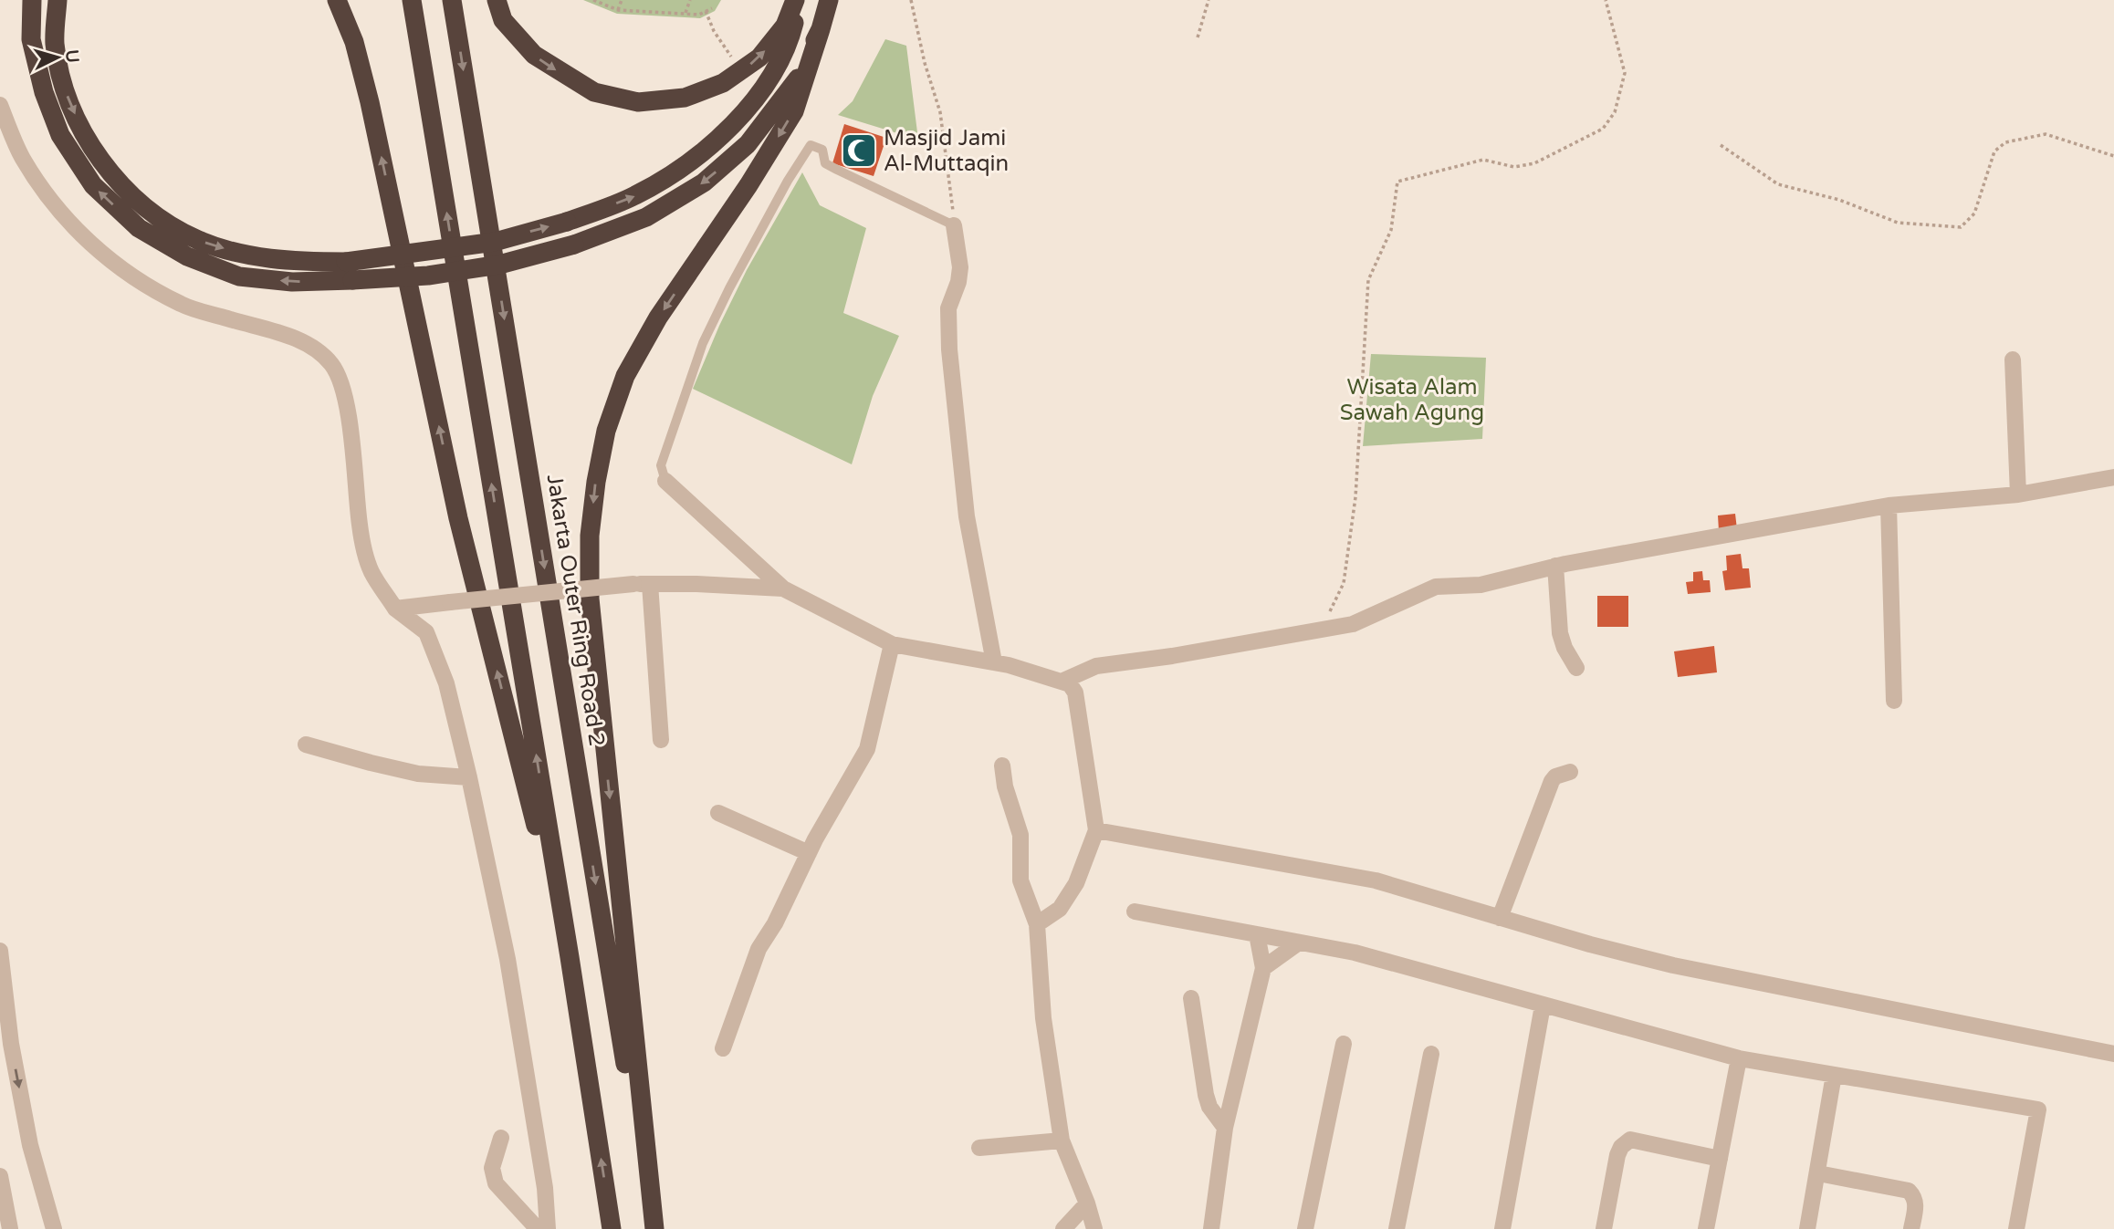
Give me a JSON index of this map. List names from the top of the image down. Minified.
{"streets":{"highway":["Jakarta Outer Ring Road 2"]},"parks":["Wisata Alam Sawah Agung"],"places":{"mosque":["Masjid Jami Al-Muttaqin"]},"north":"right"}
